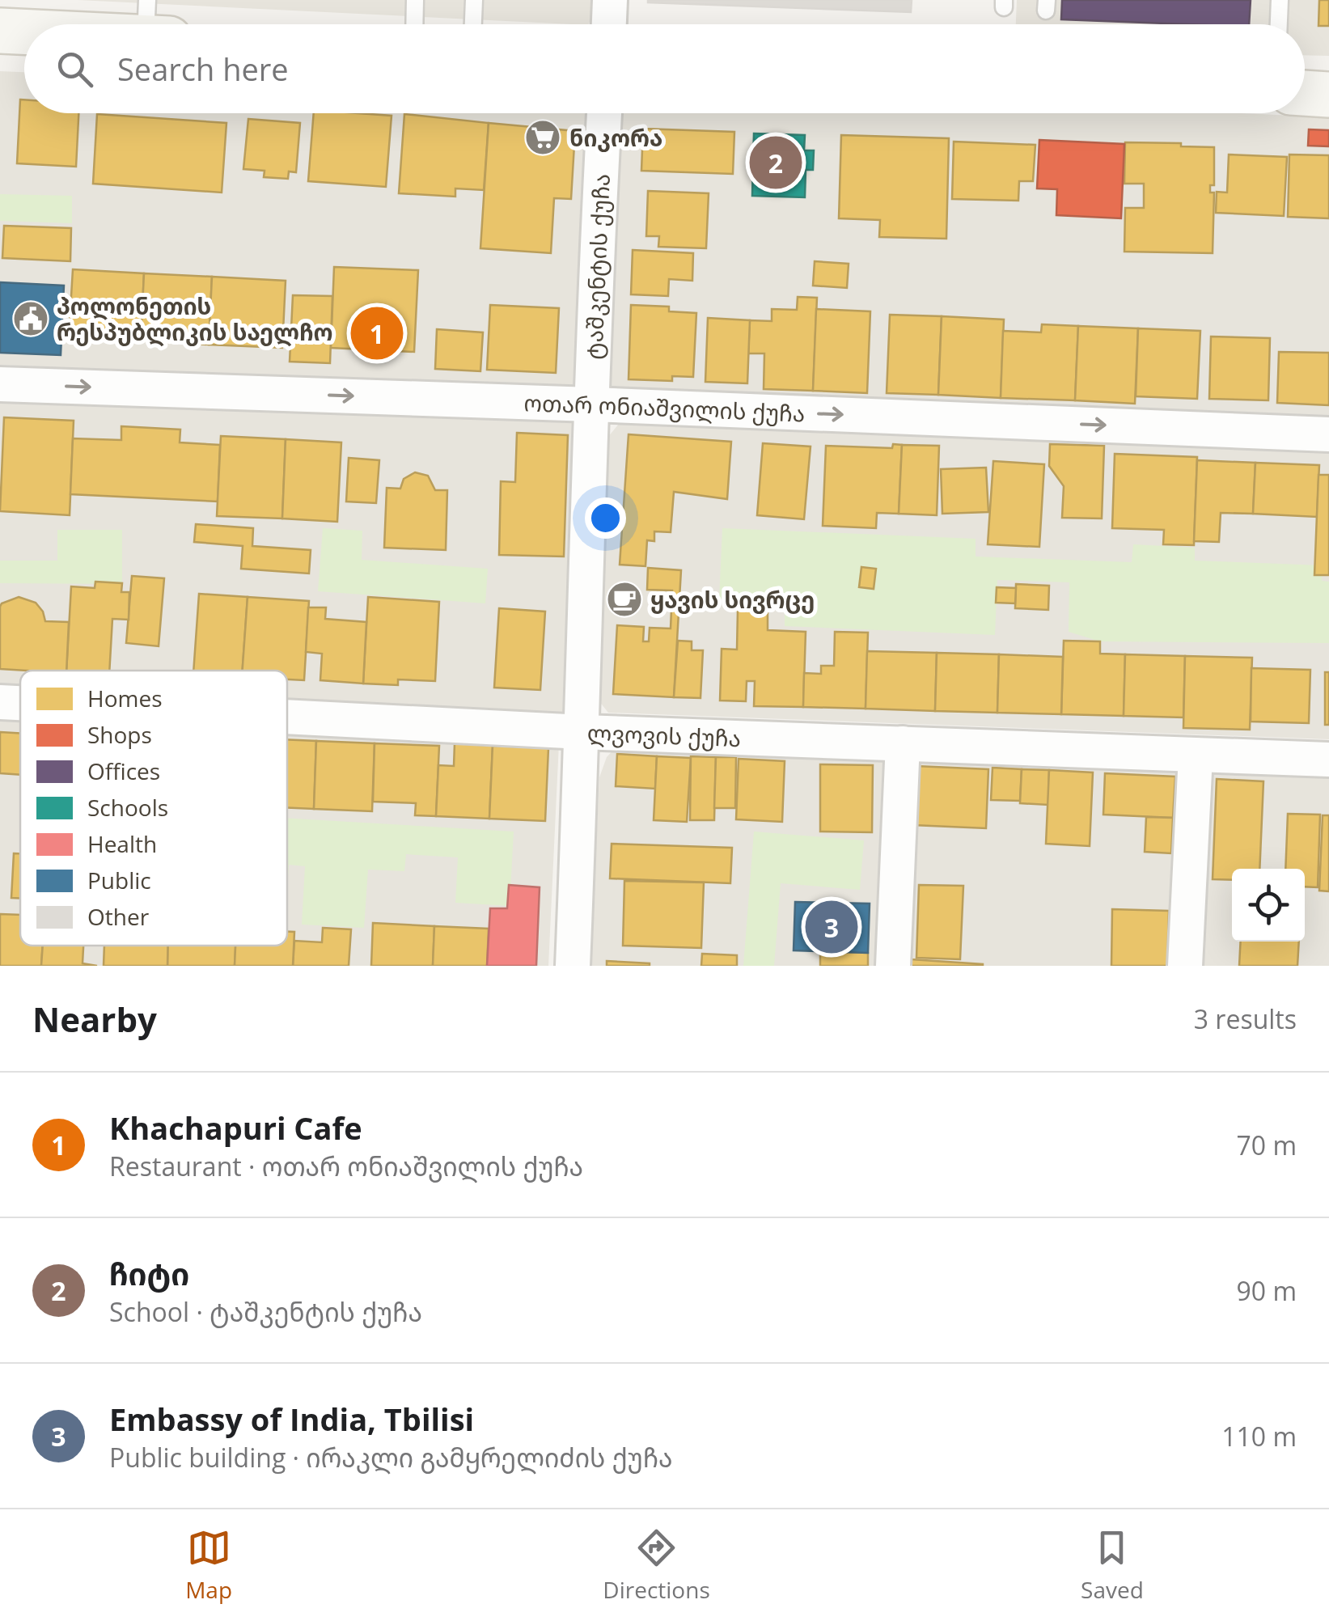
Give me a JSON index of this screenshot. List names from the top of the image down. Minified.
{"streets":{"street":["ტაშკენტის ქუჩა","ოთარ ონიაშვილის ქუჩა","ლვოვის ქუჩა"]},"crossings":[["ტაშკენტის ქუჩა","ოთარ ონიაშვილის ქუჩა"],["ტაშკენტის ქუჩა","ლვოვის ქუჩა"]],"one_way":["ოთარ ონიაშვილის ქუჩა"],"places":{"supermarket":["ნიკორა"],"public building":["პოლონეთის რესპუბლიკის საელჩო"],"cafe":["ყავის სივრცე"]},"legend":["Homes","Shops","Offices","Schools","Health","Public","Other"],"page":{"search":"Search here","pins":["2","1","3"],"heading":["Nearby","3 results"],"list":[{"mark":"1","name":"Khachapuri Cafe","note":"Restaurant · ოთარ ონიაშვილის ქუჩა","value":"70 m"},{"mark":"2","name":"ჩიტი","note":"School · ტაშკენტის ქუჩა","value":"90 m"},{"mark":"3","name":"Embassy of India, Tbilisi","note":"Public building · ირაკლი გამყრელიძის ქუჩა","value":"110 m"}],"nav":["Map","Directions","Saved"]}}
